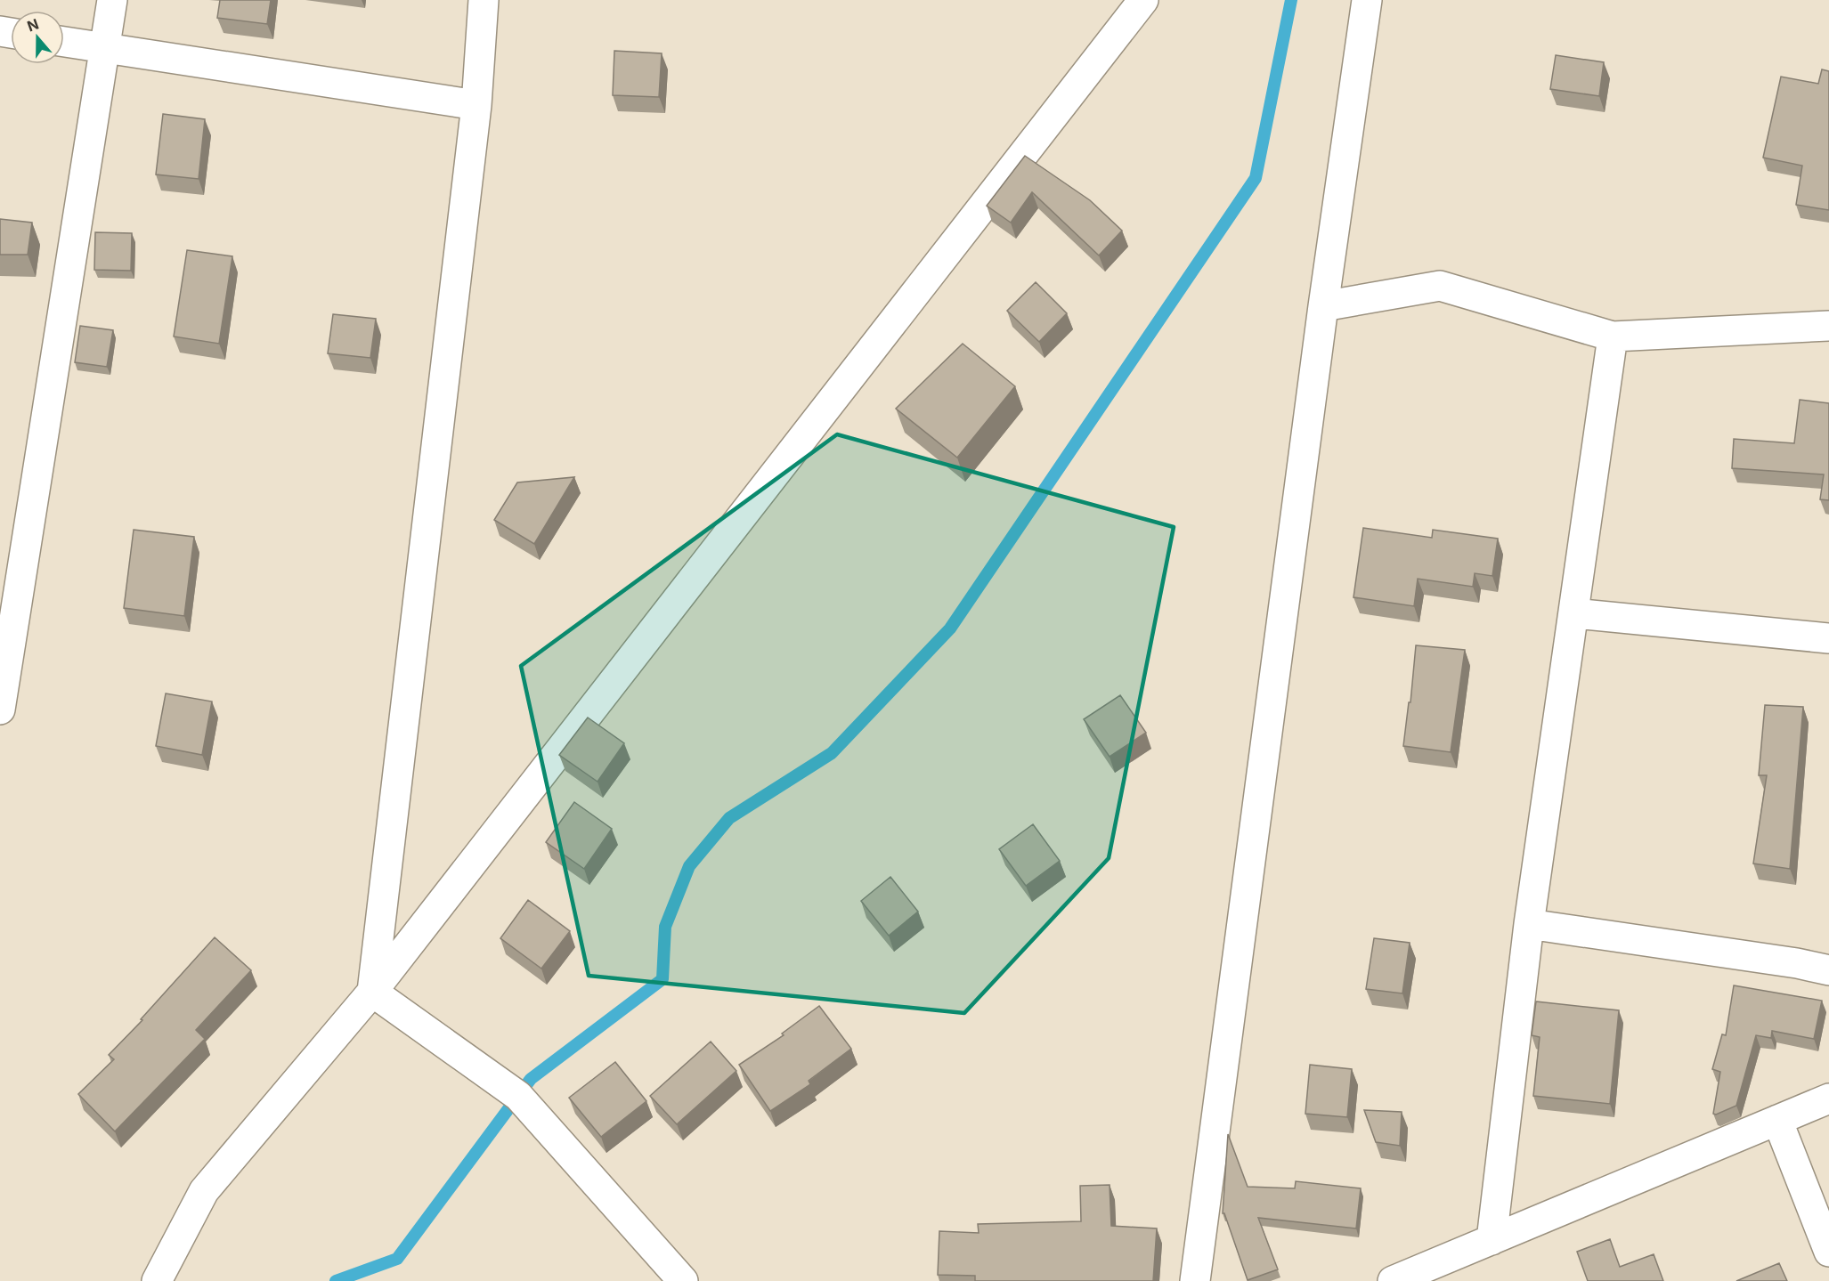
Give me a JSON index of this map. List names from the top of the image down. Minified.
{"north":"top"}
